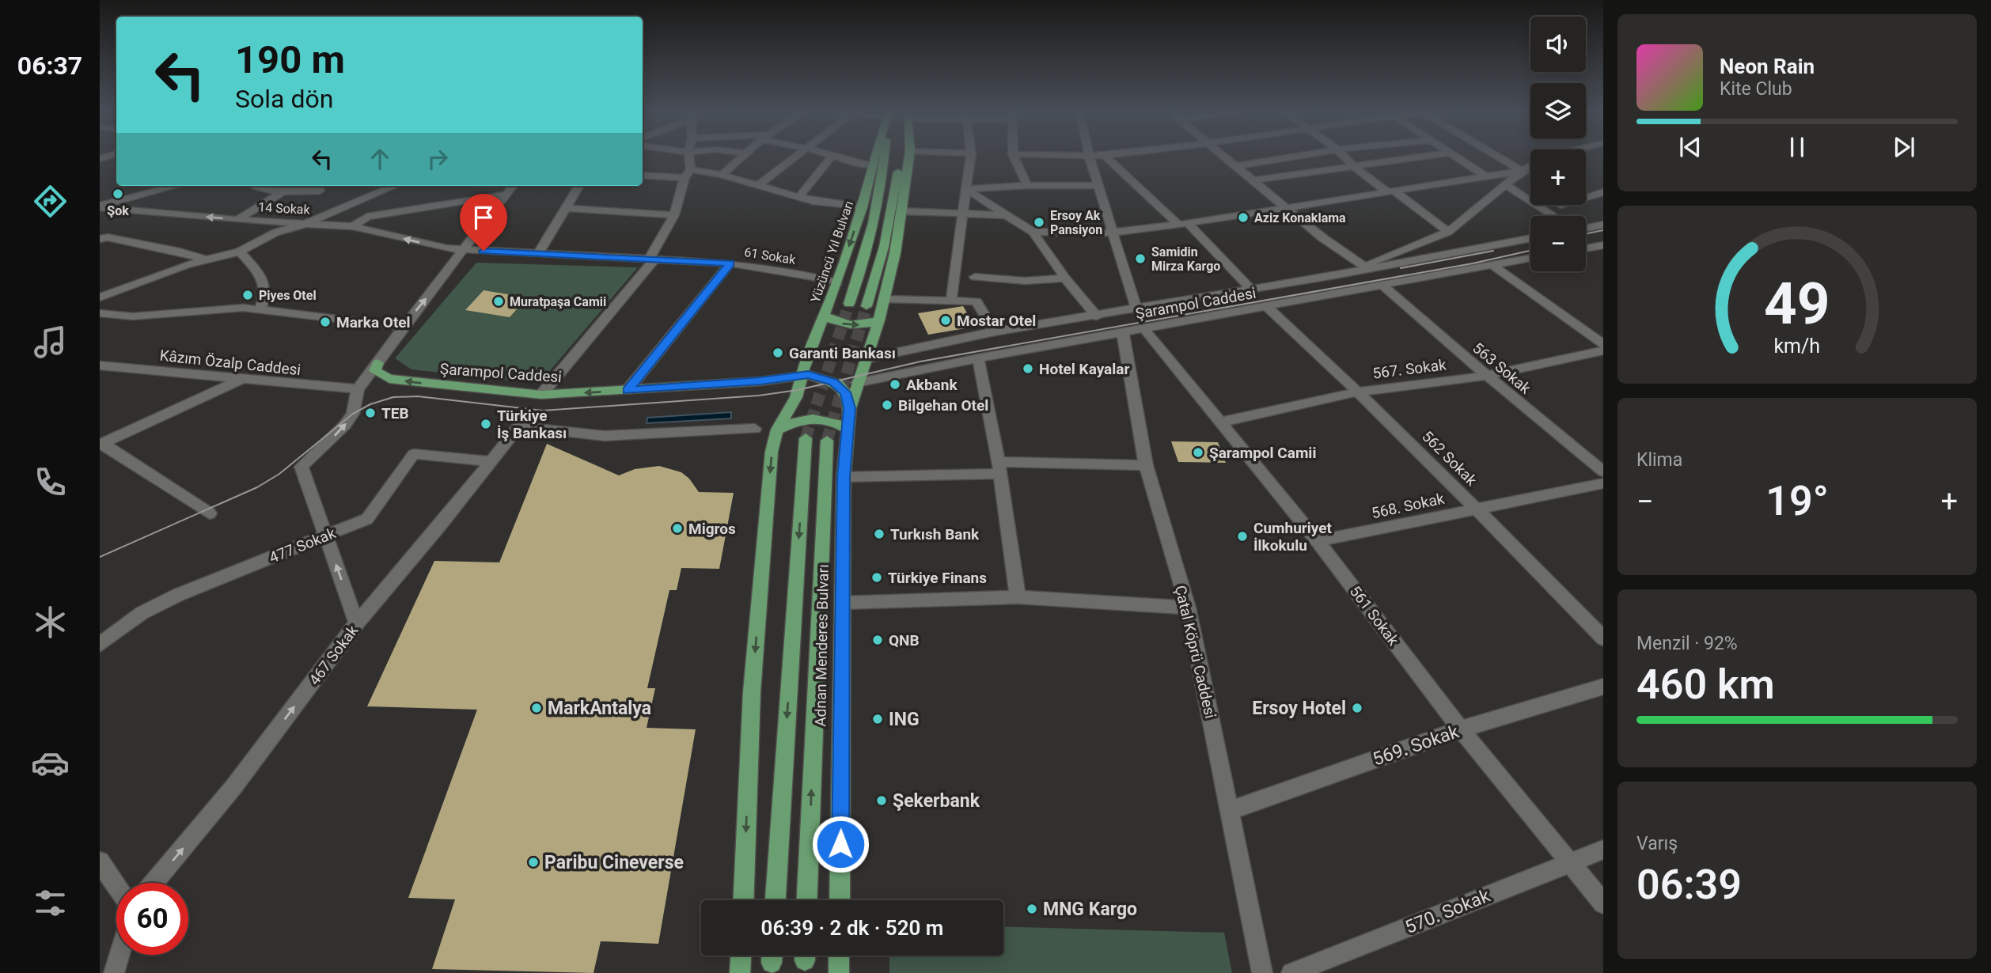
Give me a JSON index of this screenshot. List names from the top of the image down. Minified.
{"streets":{"main road":["Yüzüncü Yıl Bulvarı","Şarampol Caddesi","Adnan Menderes Bulvarı"],"street":["14 Sokak","61 Sokak","Kâzım Özalp Caddesi","563 Sokak","567. Sokak","562 Sokak","568. Sokak","477 Sokak","561 Sokak","Çatal Köprü Caddesi","467 Sokak","569. Sokak","570. Sokak"]},"crossings":[["14 Sokak","61 Sokak"],["Yüzüncü Yıl Bulvarı","61 Sokak"],["Yüzüncü Yıl Bulvarı","Şarampol Caddesi"],["Şarampol Caddesi","563 Sokak"],["Şarampol Caddesi","562 Sokak"],["Şarampol Caddesi","561 Sokak"],["Şarampol Caddesi","Adnan Menderes Bulvarı"],["Şarampol Caddesi","Çatal Köprü Caddesi"],["563 Sokak","567. Sokak"],["567. Sokak","562 Sokak"],["567. Sokak","561 Sokak"],["562 Sokak","568. Sokak"],["568. Sokak","561 Sokak"],["477 Sokak","467 Sokak"],["561 Sokak","569. Sokak"],["561 Sokak","570. Sokak"],["Çatal Köprü Caddesi","569. Sokak"]],"one_way":["467 Sokak"],"places":["Şok","Aziz Konaklama","Ersoy Ak Pansiyon","Samidin Mirza Kargo","Piyes Otel","Muratpaşa Camii","Mostar Otel","Marka Otel","Garanti Bankası","Hotel Kayalar","Akbank","Bilgehan Otel","TEB","Türkiye İş Bankası","Şarampol Camii","Migros","Turkısh Bank","Cumhuriyet İlkokulu","Türkiye Finans","QNB","MarkAntalya","Ersoy Hotel","ING","Şekerbank","Paribu Cineverse","MNG Kargo"],"page":{"tabs":"06:37","map_buttons":["+","−"],"turn":["190 m","Sola dön"],"song":["Neon Rain","Kite Club"],"tile":["Klima",["Menzil · 92%","460 km"],["Varış","06:39"]],"heat":["−","19°","+"],"limit":"60","trip":"06:39 · 2 dk · 520 m","gauge":["49","km/h"]}}
